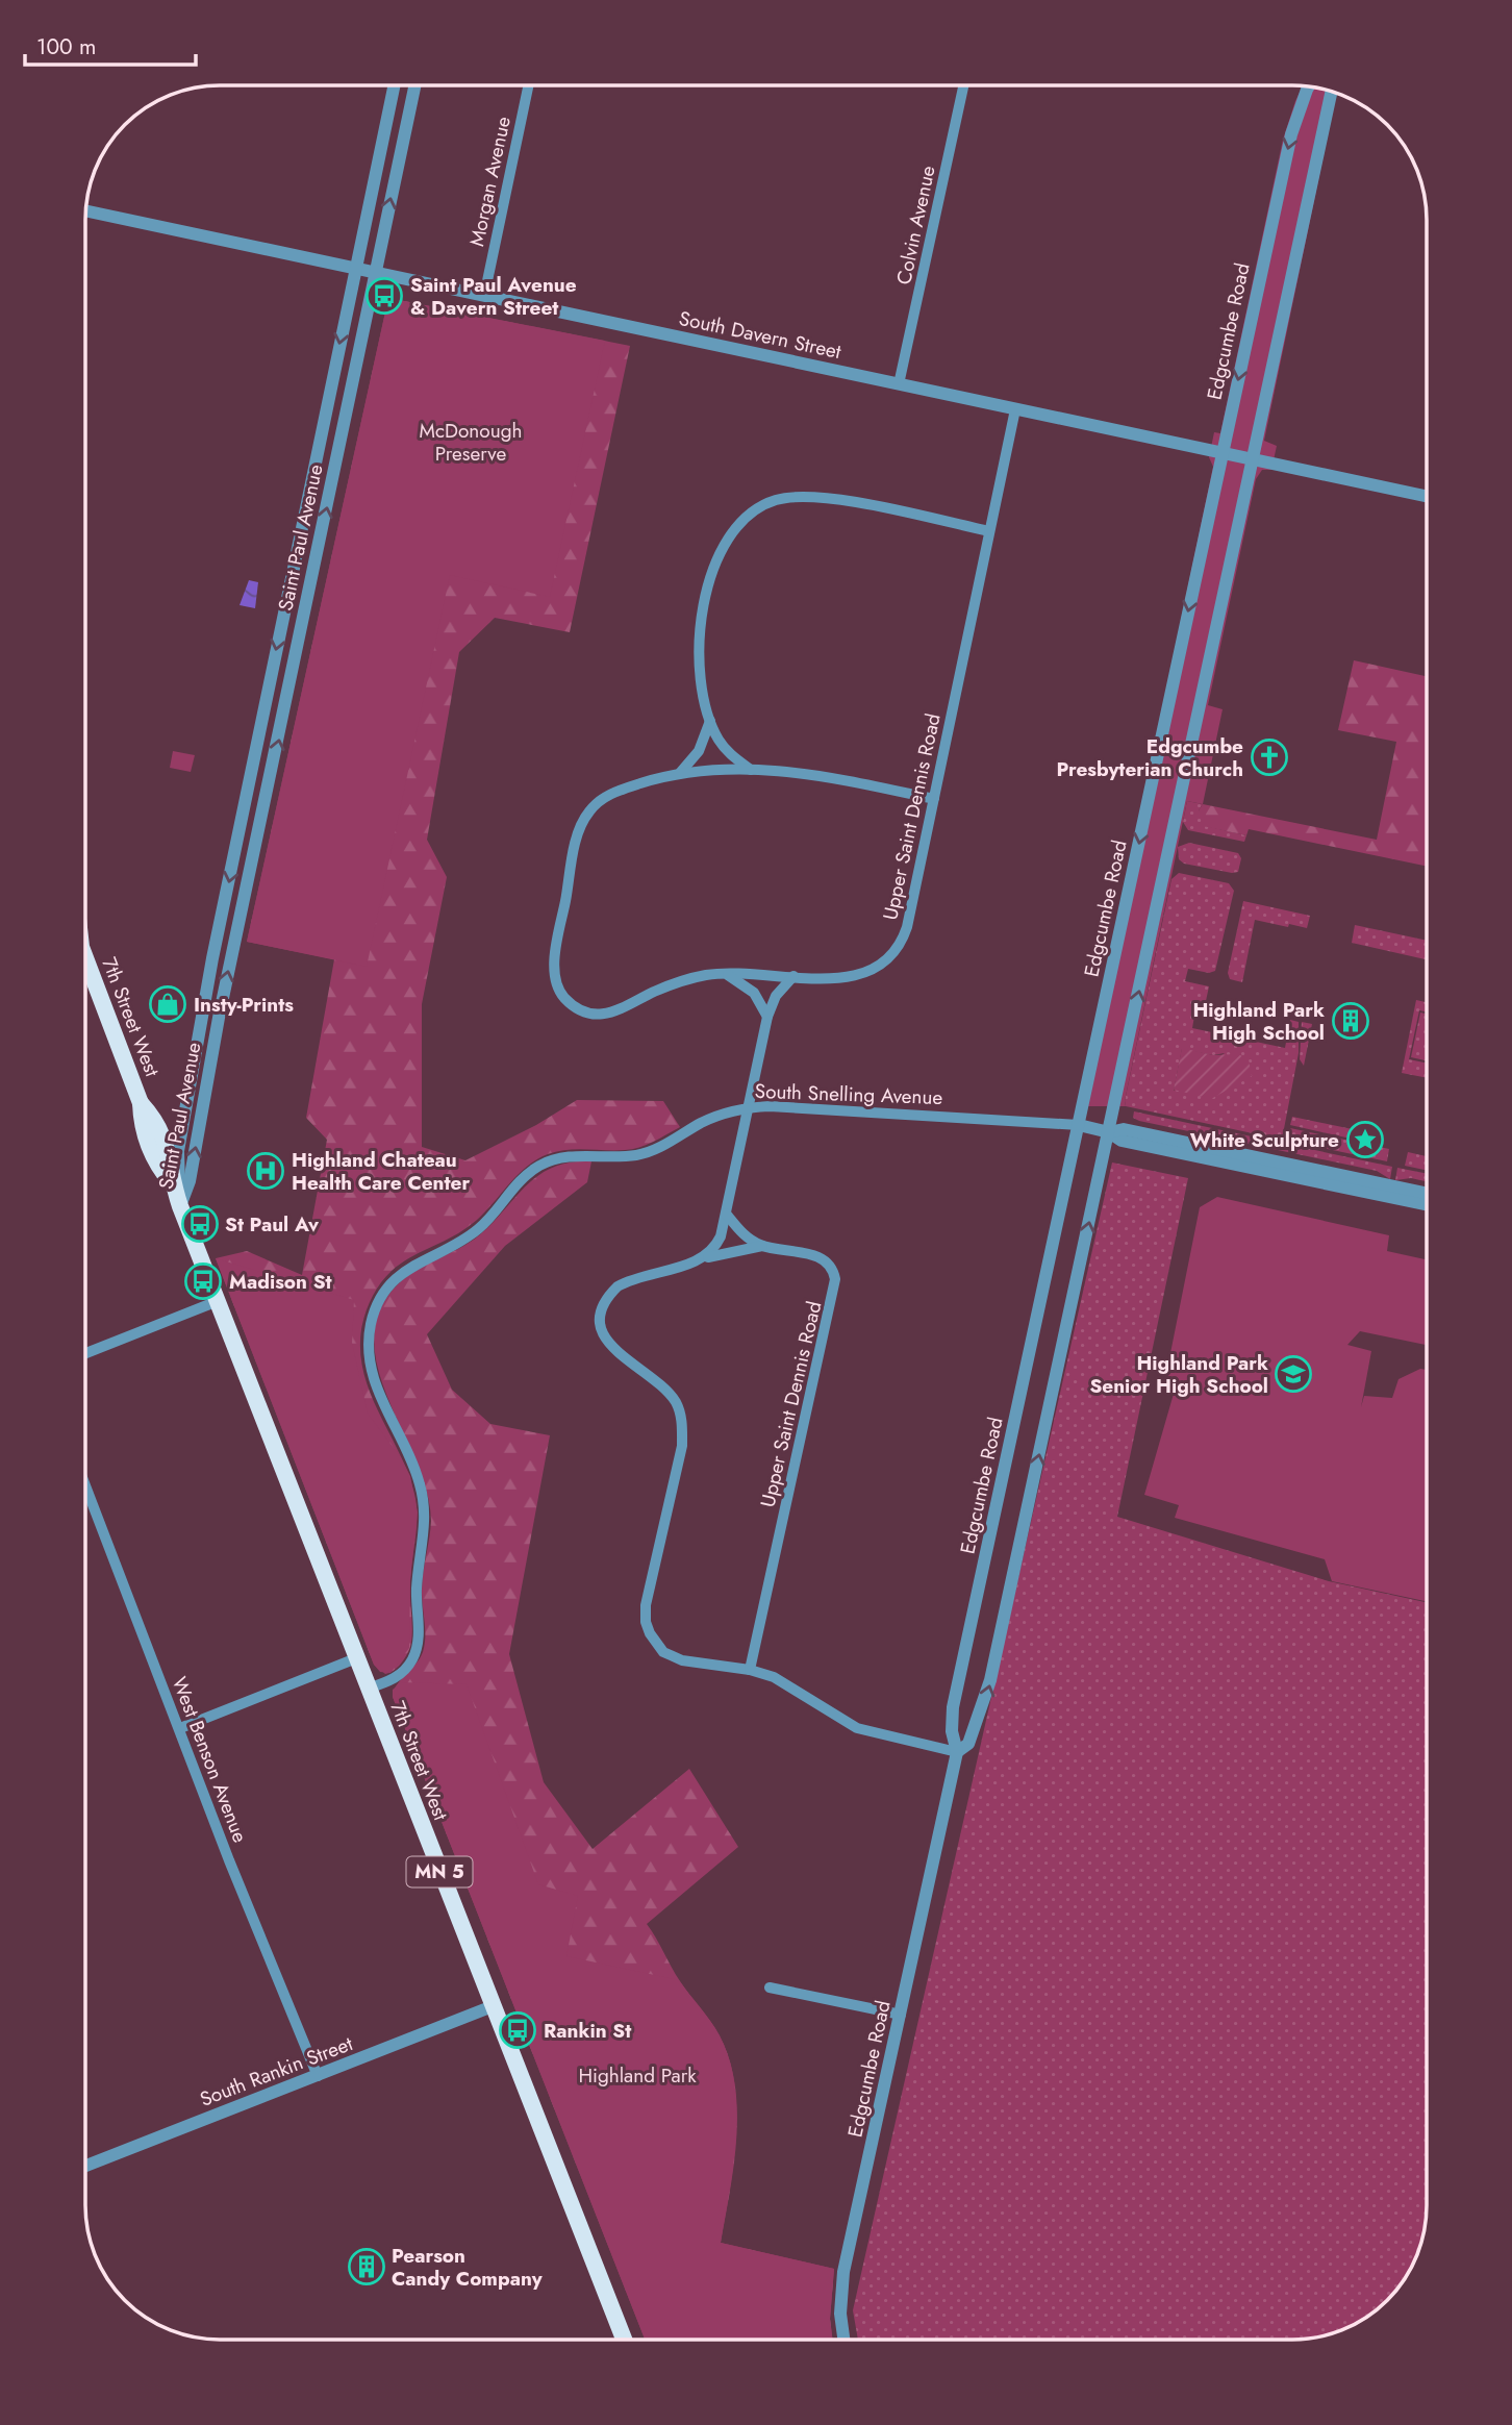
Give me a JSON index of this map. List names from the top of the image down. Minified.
{"streets":{"main road":["7th Street West","MN 5"],"street":["Morgan Avenue","Colvin Avenue","Edgcumbe Road","South Davern Street","Saint Paul Avenue","Upper Saint Dennis Road","South Snelling Avenue","West Benson Avenue","South Rankin Street"]},"crossings":[["Morgan Avenue","South Davern Street"],["Colvin Avenue","South Davern Street"],["Edgcumbe Road","South Davern Street"],["Edgcumbe Road","South Snelling Avenue"],["South Davern Street","Saint Paul Avenue"],["South Davern Street","Upper Saint Dennis Road"],["Saint Paul Avenue","7th Street West"],["7th Street West","South Snelling Avenue"],["7th Street West","South Rankin Street"],["West Benson Avenue","South Rankin Street"]],"parks":["McDonough Preserve","Highland Park"],"places":{"bus stop":["Saint Paul Avenue & Davern Street","St Paul Av","Madison St","Rankin St"],"church":["Edgcumbe Presbyterian Church"],"shop":["Insty-Prints"],"building":["Highland Park High School","Pearson Candy Company"],"place":["White Sculpture"],"hospital":["Highland Chateau Health Care Center"],"school or university":["Highland Park Senior High School"]},"scale_bar":"100 m"}
